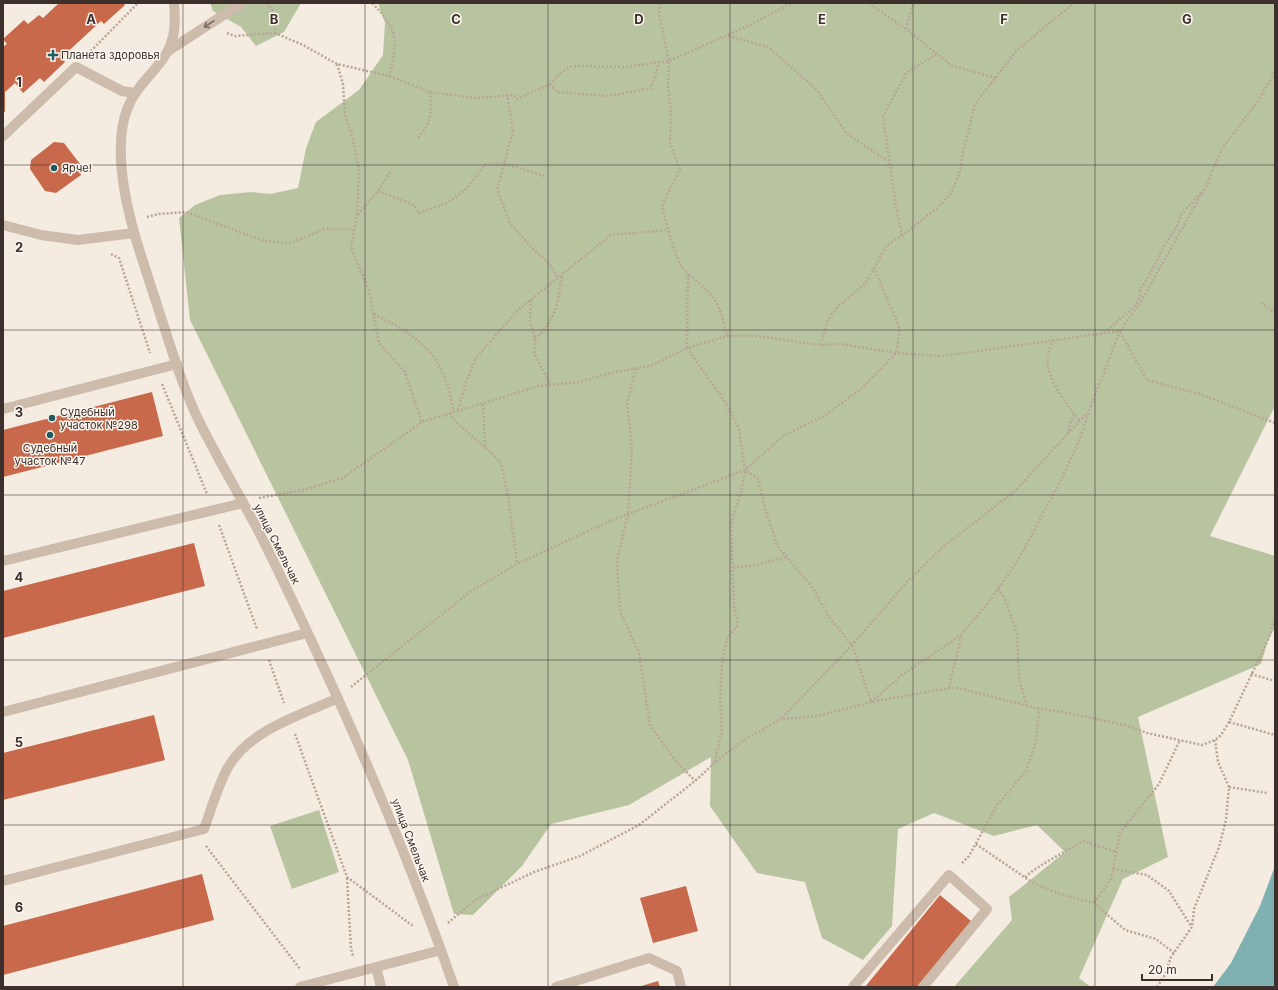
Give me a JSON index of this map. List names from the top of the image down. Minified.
{"streets":{"street":["улица Смельчак"]},"places":{"health":["Планета здоровья"],"other":["Ярче!","Судебный участок №298","Судебный участок №47"]},"scale_bar":"20 m","grid":{"columns":["A","B","C","D","E","F","G"],"rows":["1","2","3","4","5","6"]}}
